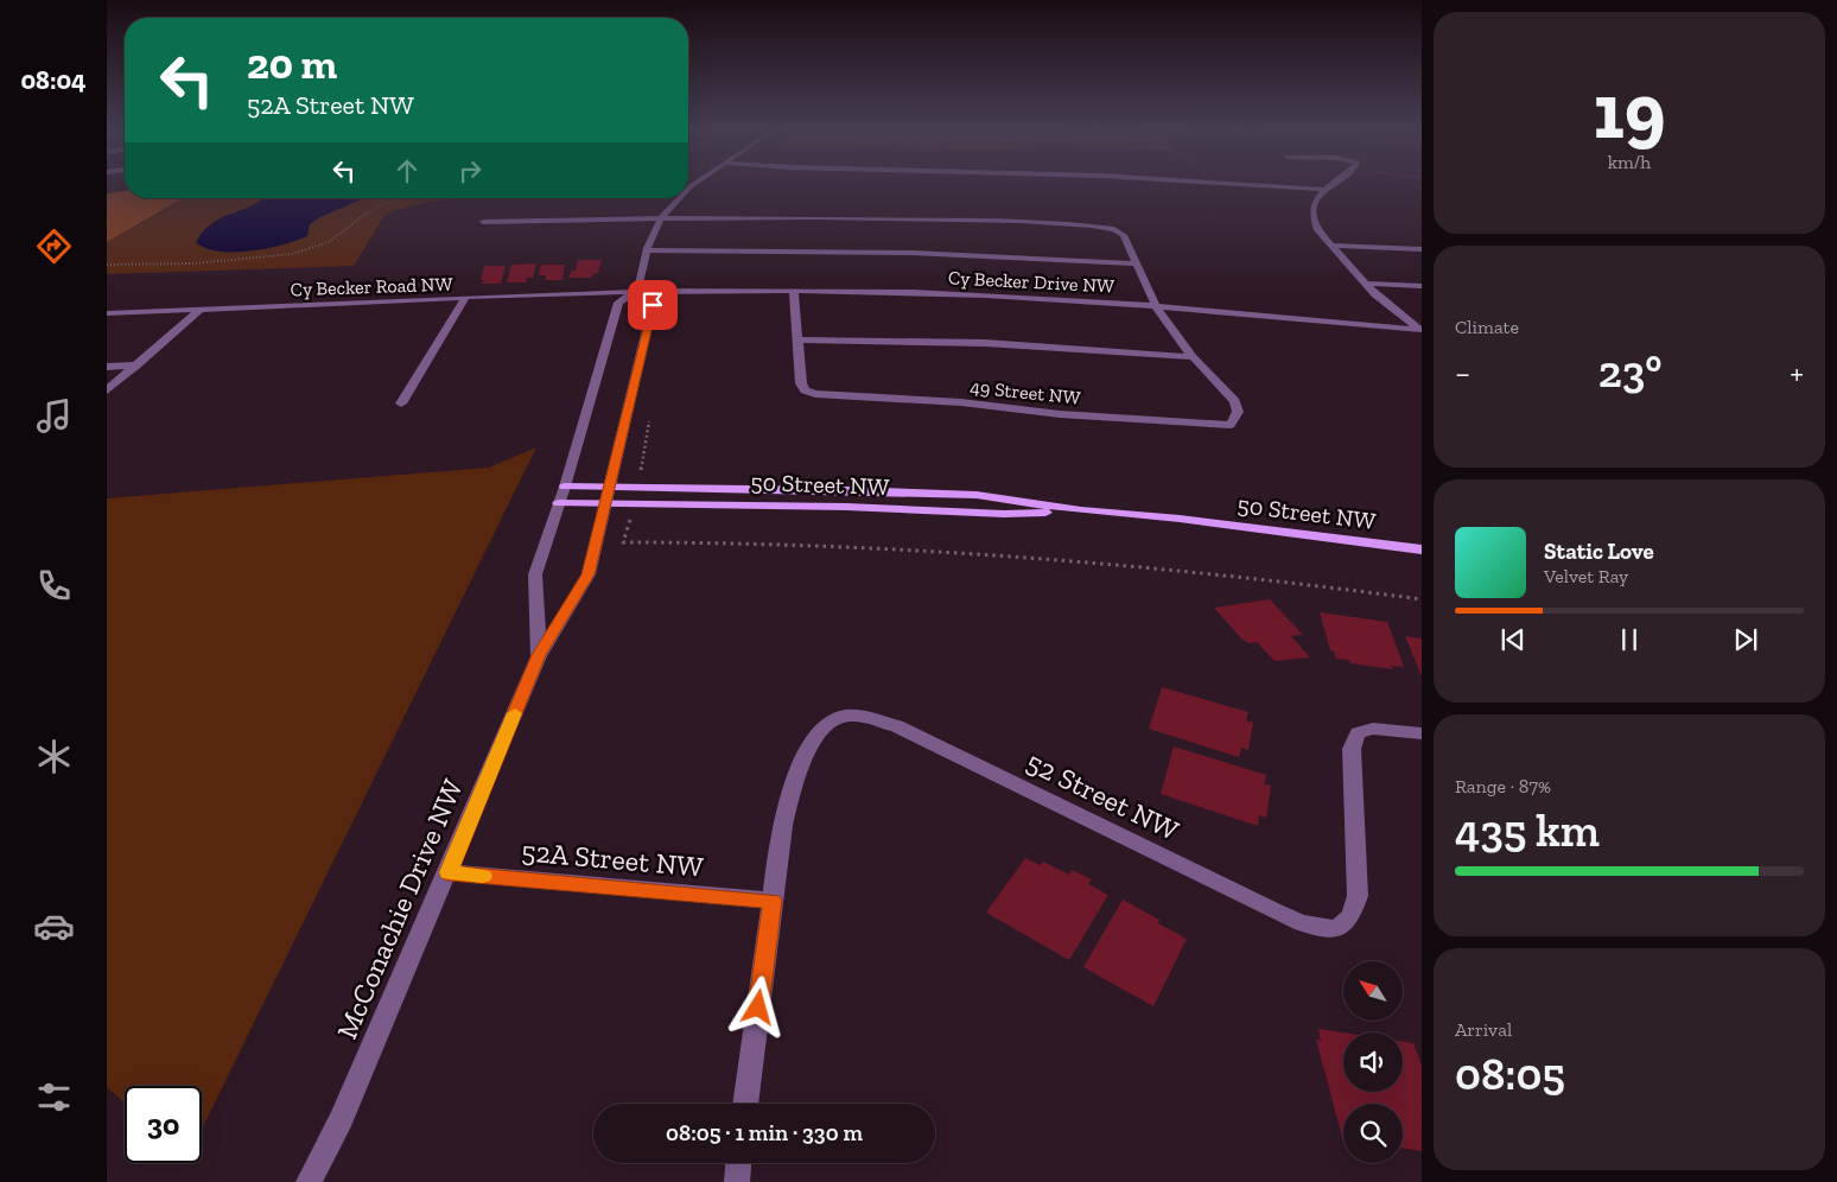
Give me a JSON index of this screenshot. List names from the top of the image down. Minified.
{"streets":{"main road":["50 Street NW"],"street":["Cy Becker Drive NW","Cy Becker Road NW","49 Street NW","52 Street NW","52A Street NW","McConachie Drive NW"]},"crossings":[["Cy Becker Drive NW","Cy Becker Road NW"],["Cy Becker Drive NW","McConachie Drive NW"],["Cy Becker Road NW","McConachie Drive NW"],["50 Street NW","McConachie Drive NW"],["52 Street NW","52A Street NW"],["52A Street NW","McConachie Drive NW"]],"north":"top left","page":{"tabs":"08:04","tile":[["19","km/h"],"Climate",["Range · 87%","435 km"],["Arrival","08:05"]],"turn":["20 m","52A Street NW"],"heat":["−","23°","+"],"song":["Static Love","Velvet Ray"],"limit":"30","trip":"08:05 · 1 min · 330 m"}}
